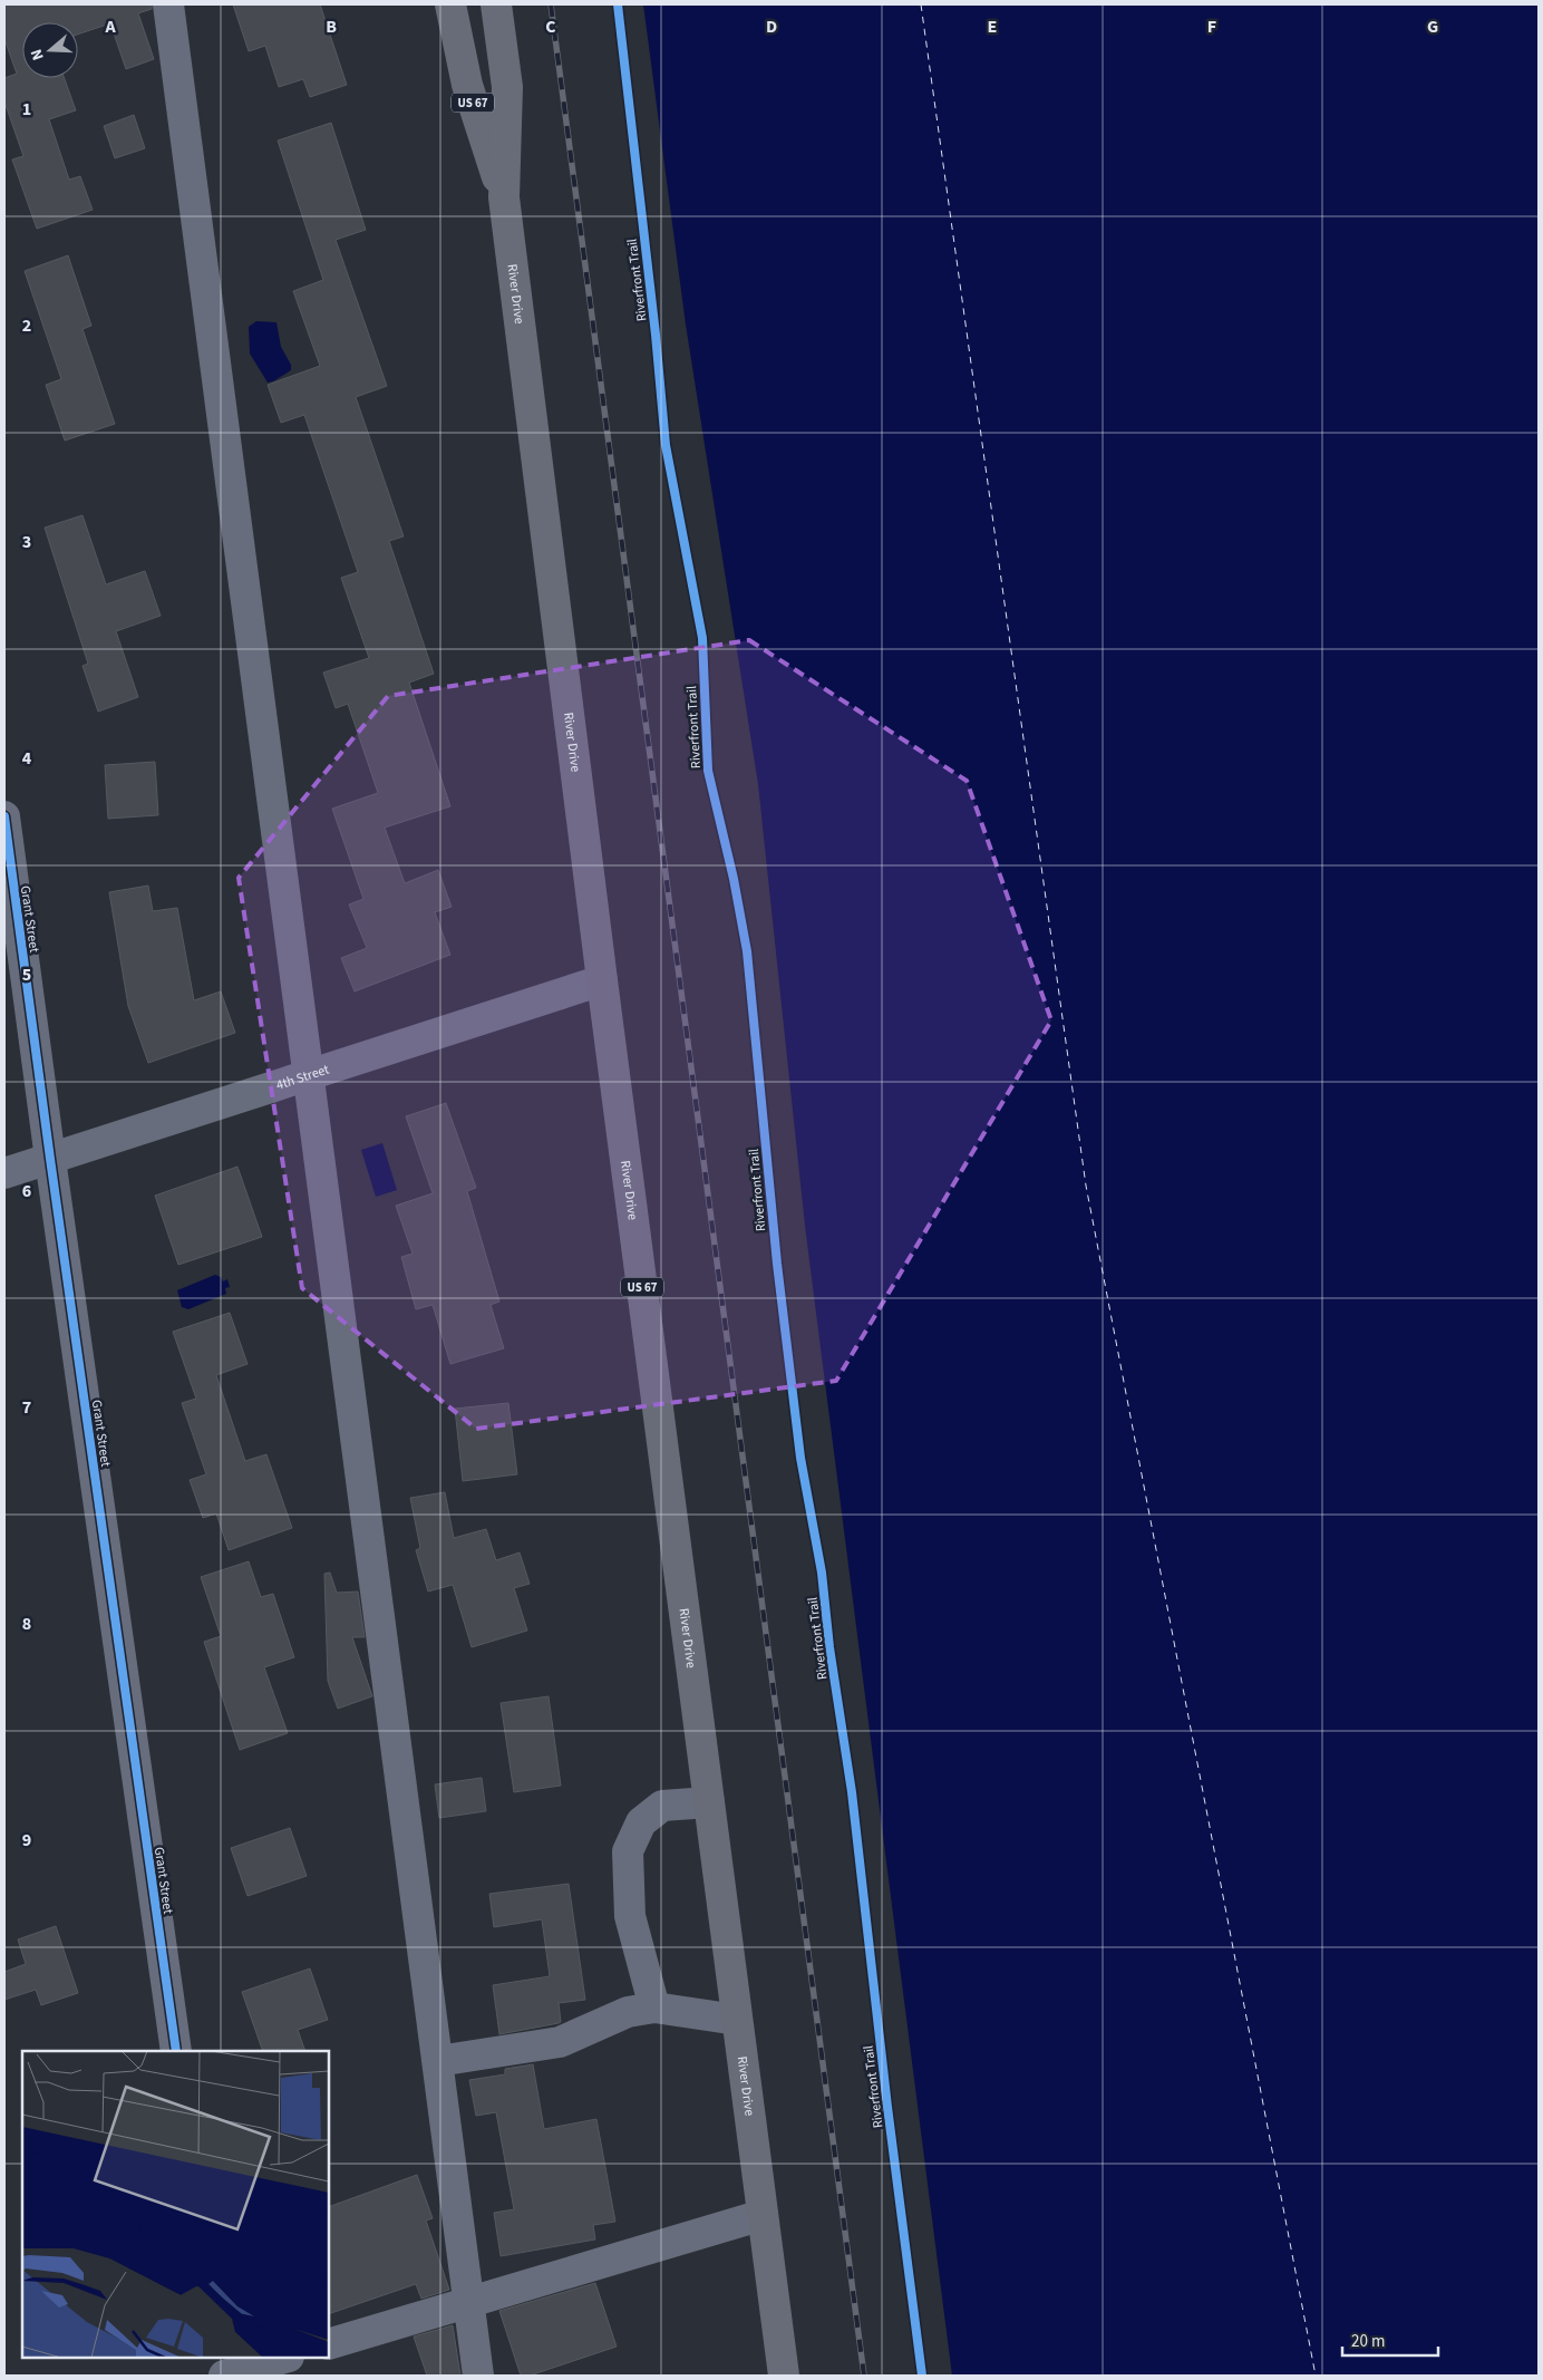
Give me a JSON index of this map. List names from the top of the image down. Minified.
{"streets":{"main road":["US 67","River Drive"],"street":["Grant Street","4th Street"],"cycle path":["Riverfront Trail"]},"crossings":[["US 67","River Drive"],["River Drive","4th Street"],["Grant Street","4th Street"]],"scale_bar":"20 m","north":"left","grid":{"columns":["A","B","C","D","E","F","G"],"rows":["1","2","3","4","5","6","7","8","9"]}}
